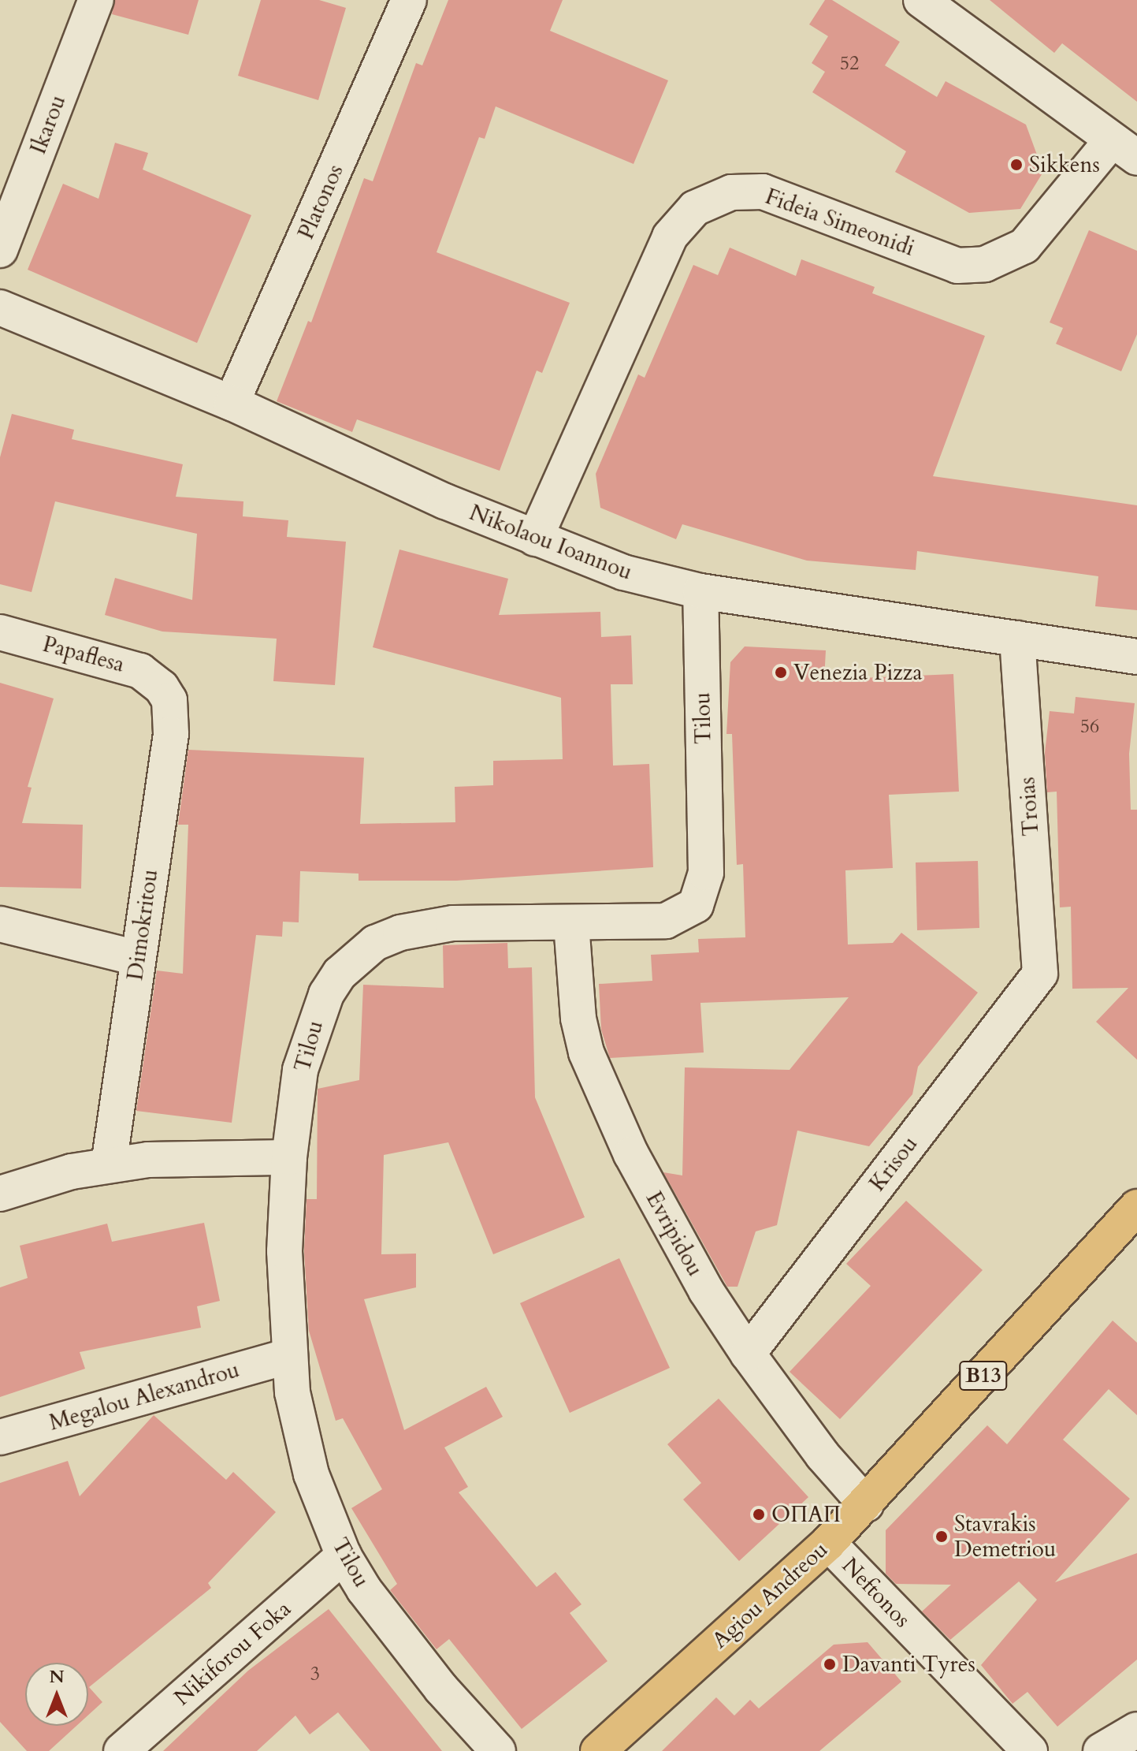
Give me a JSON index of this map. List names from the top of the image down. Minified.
{"streets":{"main road":["B13","Agiou Andreou"],"street":["Ikarou","Platonos","Fideia Simeonidi","Nikolaou Ioannou","Papaflesa","Tilou","Troias","Dimokritou","Krisou","Evripidou","Megalou Alexandrou","Neftonos","Nikiforou Foka"]},"crossings":[["Platonos","Nikolaou Ioannou"],["Fideia Simeonidi","Nikolaou Ioannou"],["Nikolaou Ioannou","Tilou"],["Nikolaou Ioannou","Troias"],["Papaflesa","Dimokritou"],["Tilou","Evripidou"],["Tilou","Megalou Alexandrou"],["Tilou","Nikiforou Foka"],["Troias","Krisou"],["Krisou","Evripidou"],["Evripidou","Agiou Andreou"],["Neftonos","Agiou Andreou"]],"places":["Sikkens","Venezia Pizza","ΟΠΑΠ","Stavrakis Demetriou","Davanti Tyres"],"house_numbers":["52","56","3"],"north":"top"}
